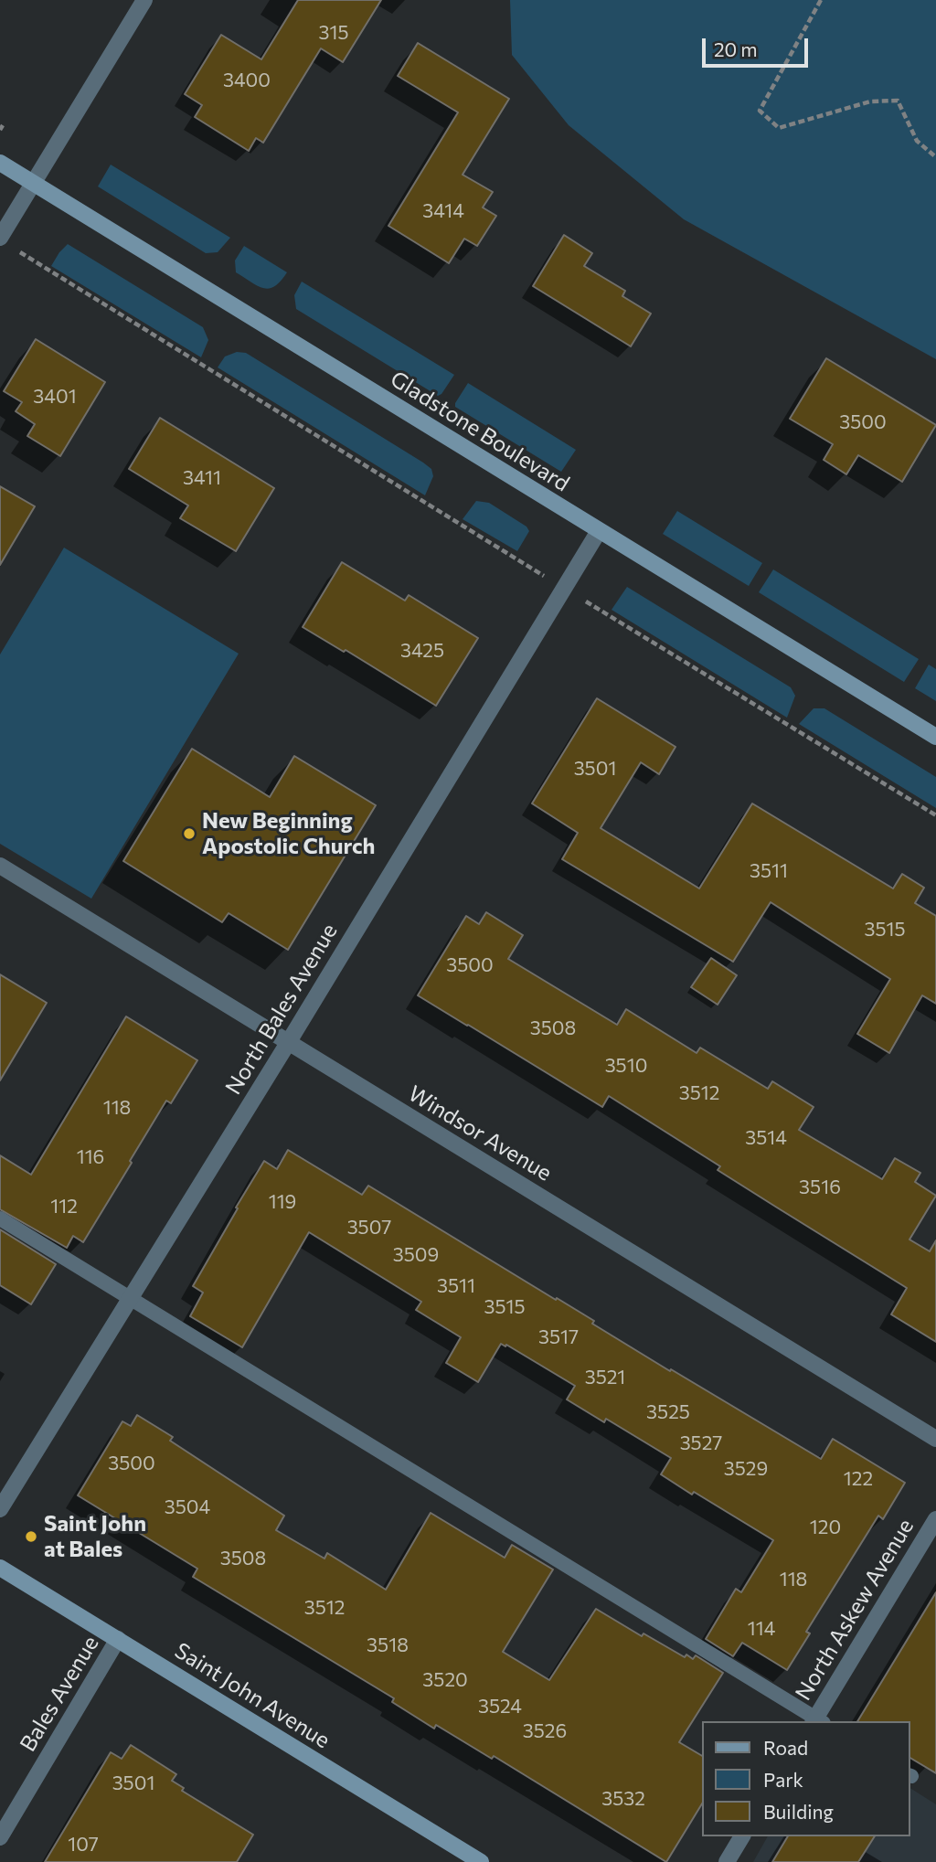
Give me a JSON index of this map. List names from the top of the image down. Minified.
{"streets":{"street":["Gladstone Boulevard","North Bales Avenue","Windsor Avenue","North Askew Avenue","Bales Avenue","Saint John Avenue"]},"crossings":[["Gladstone Boulevard","North Bales Avenue"],["North Bales Avenue","Windsor Avenue"],["Bales Avenue","Saint John Avenue"]],"places":["New Beginning Apostolic Church","Saint John at Bales"],"house_numbers":["315","3400","3414","3401","3500","3411","3425","3501","3511","3515","3500","3508","3510","3512","118","3514","116","3516","119","112","3507","3509","3511","3515","3517","3521","3525","3527","3500","3529","122","3504","120","3508","118","3512","114","3518","3520","3524","3526","3501","3532","107"],"legend":["Road","Park","Building"],"scale_bar":"20 m"}
